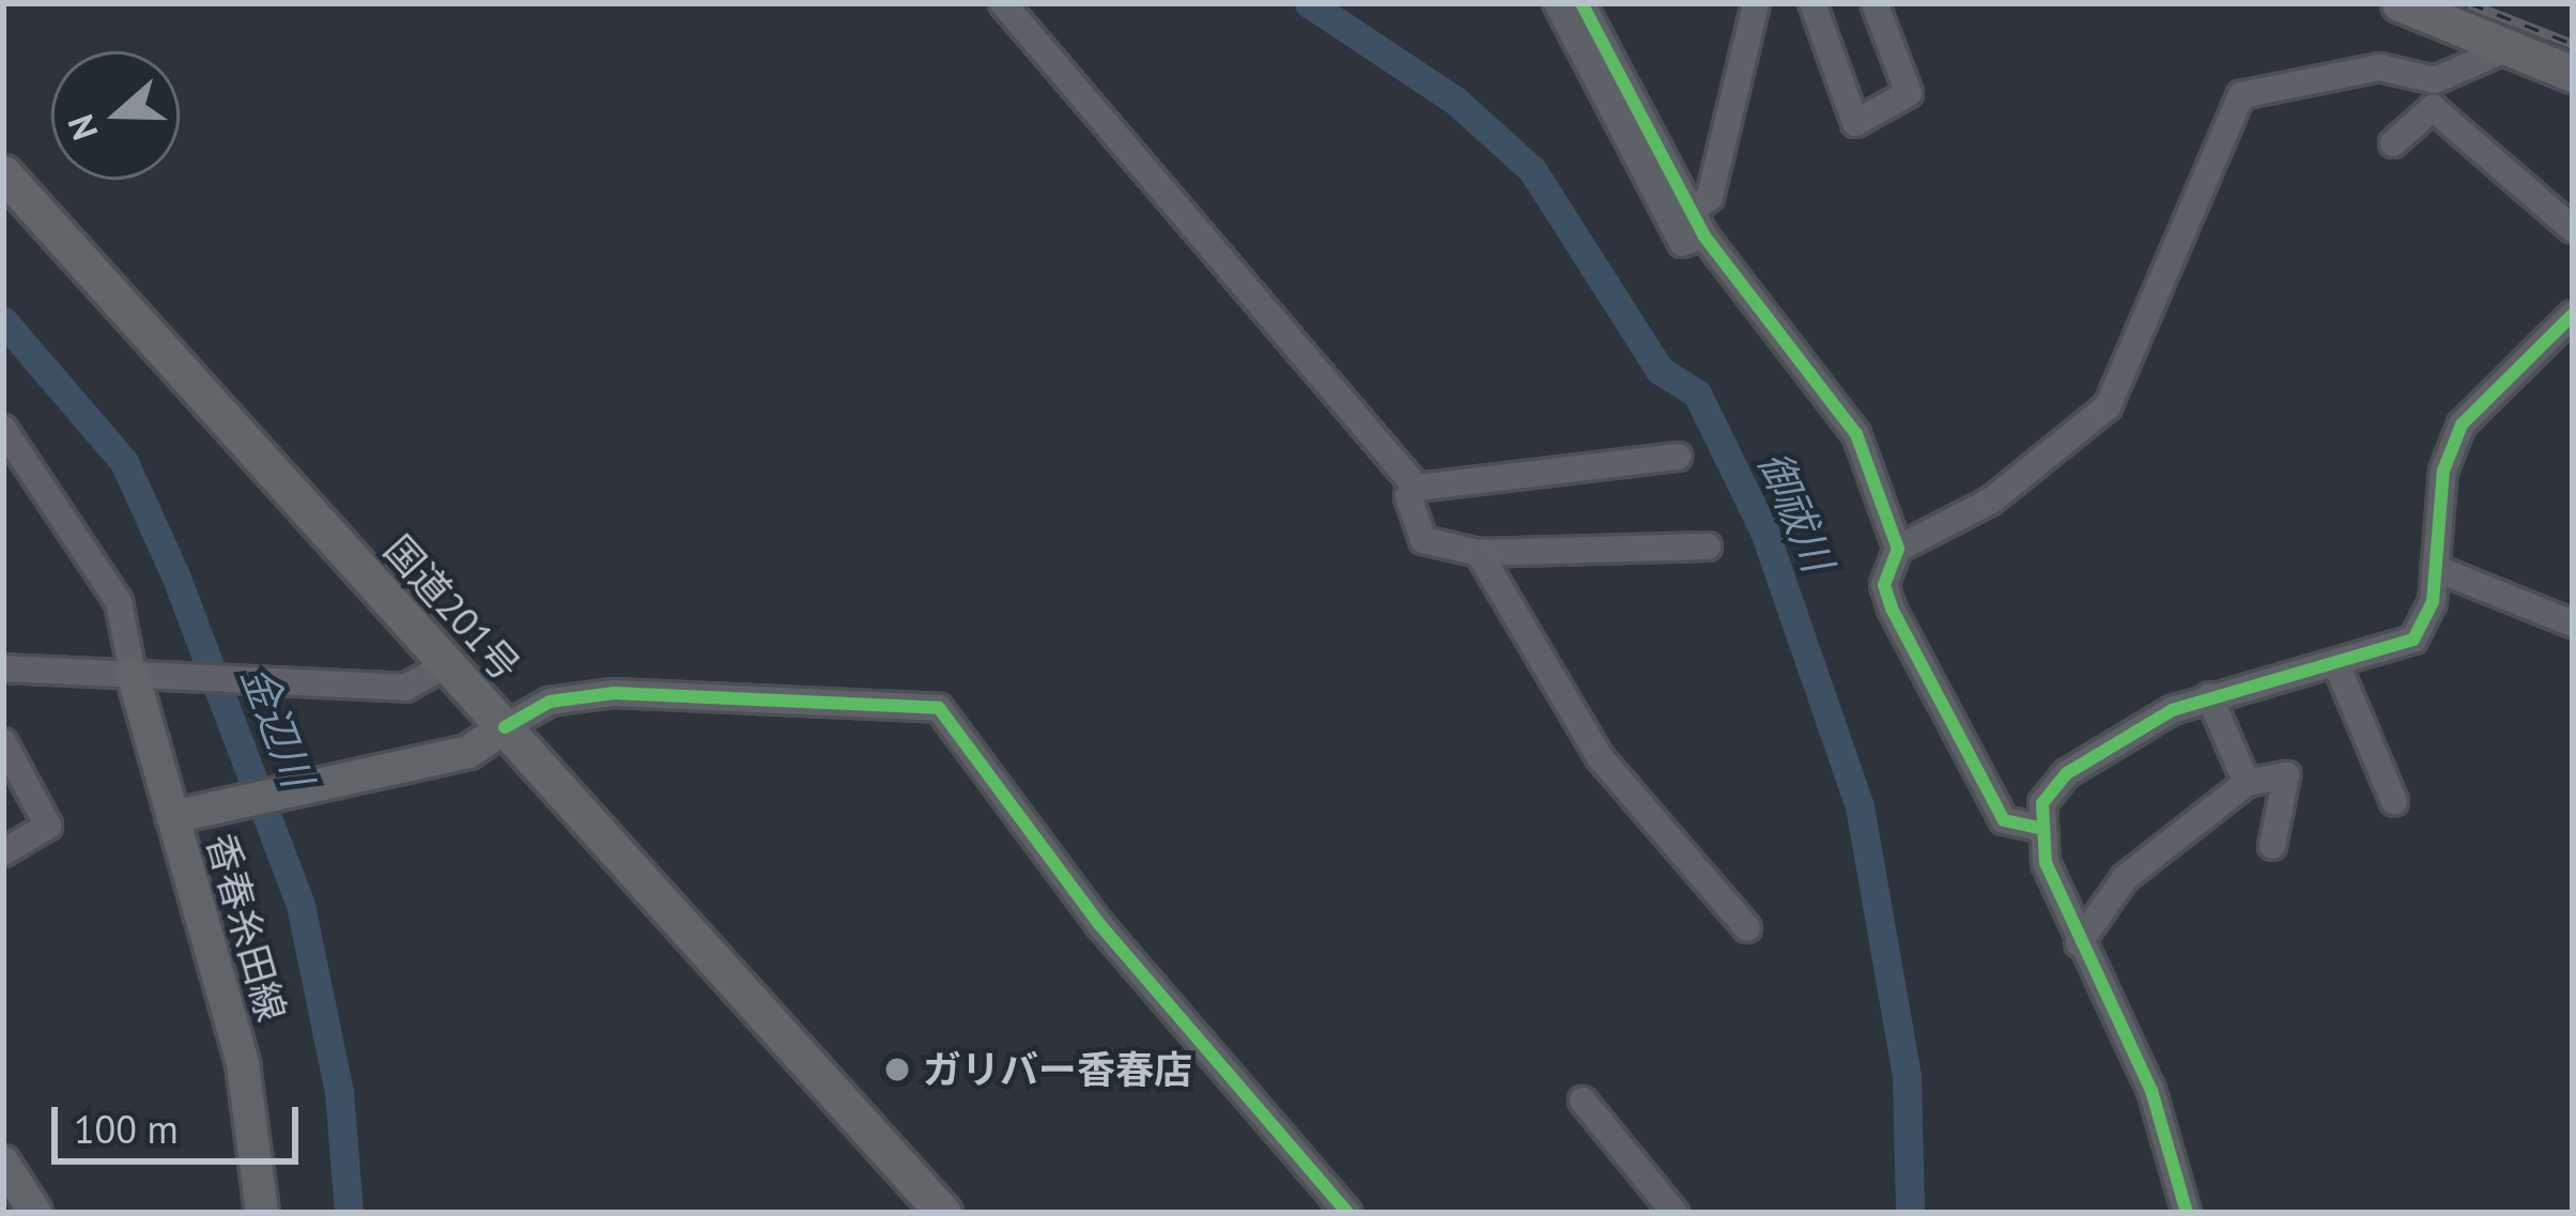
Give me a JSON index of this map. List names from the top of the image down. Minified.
{"streets":{"highway":["国道201号"],"main road":["香春糸田線"]},"crossings":[["国道201号","香春糸田線"]],"water":["御祓川","金辺川"],"places":["ガリバー香春店"],"scale_bar":"100 m","north":"left"}
